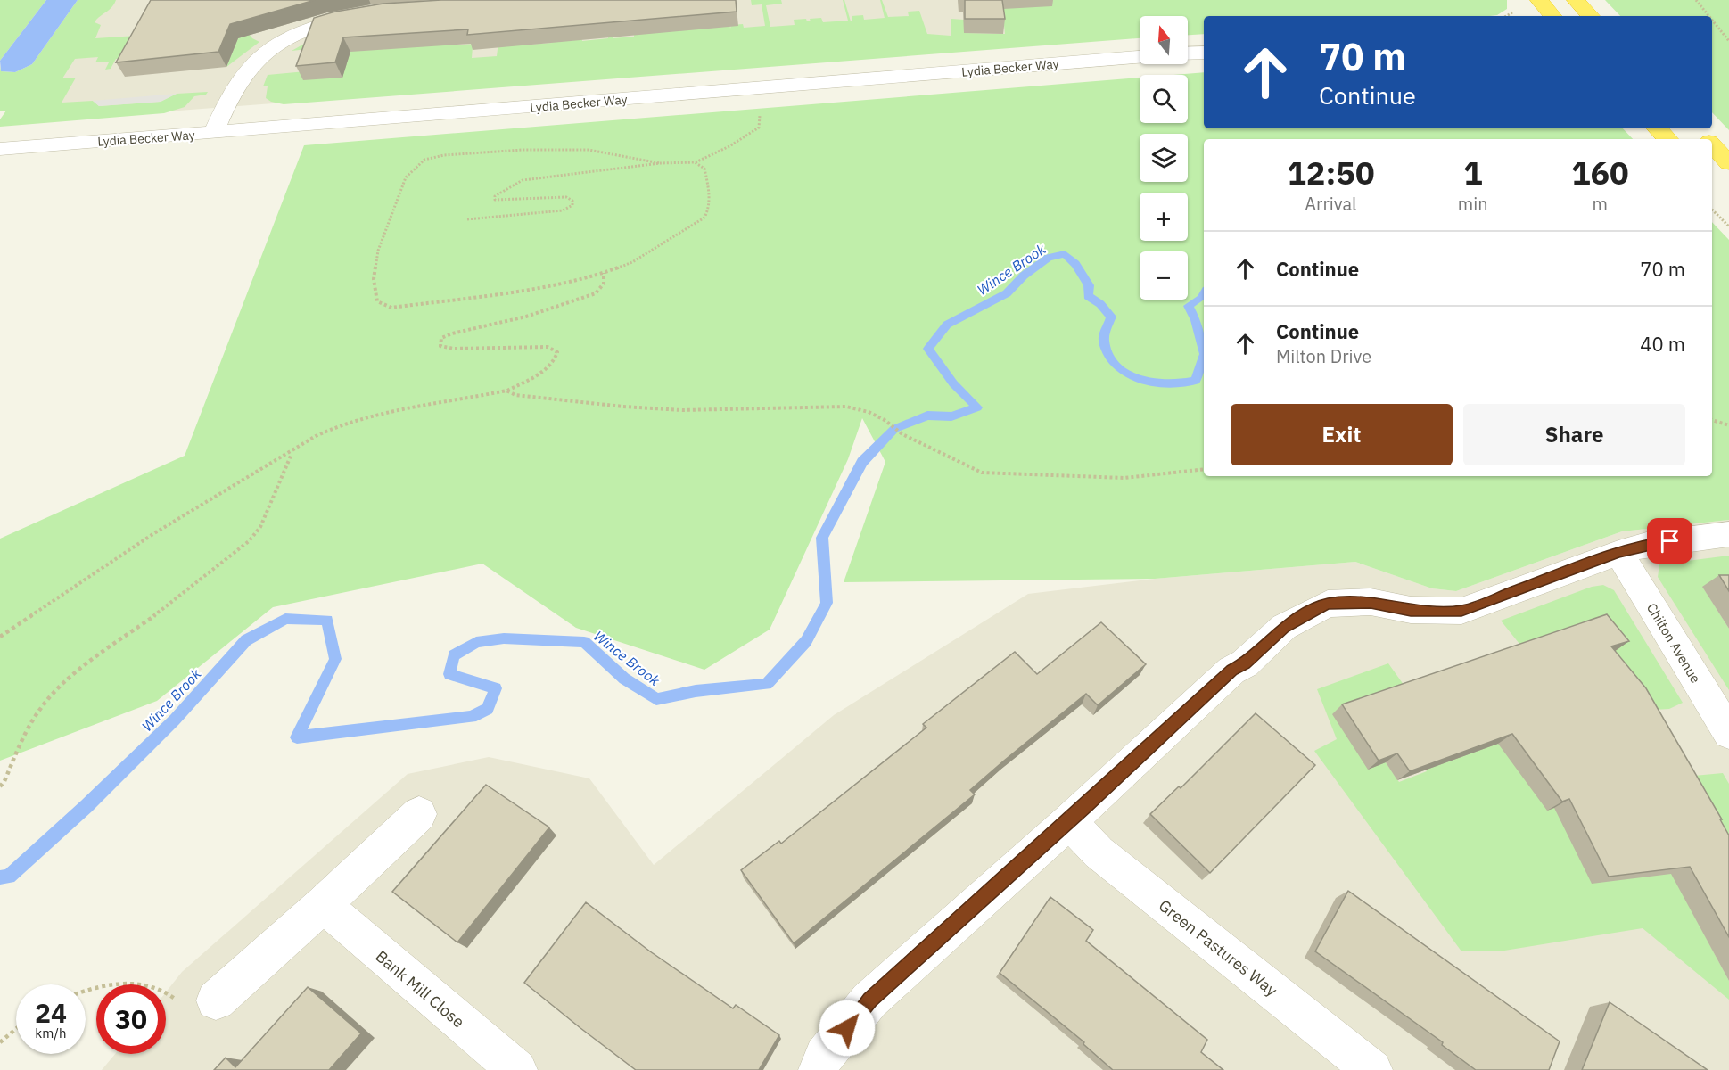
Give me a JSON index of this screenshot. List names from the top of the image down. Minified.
{"streets":{"street":["Lydia Becker Way","Chilton Avenue","Green Pastures Way","Bank Mill Close"]},"water":["Wince Brook"],"north":"top","page":{"map_buttons":["+","−"],"turn":["70 m","Continue"],"eta":["12:50","Arrival","1","min","160","m"],"list":[{"name":"Continue","value":"70 m"},{"name":"Continue","note":"Milton Drive","value":"40 m"}],"buttons":["Exit","Share"],"speed":"24 km/h","limit":"30"}}
